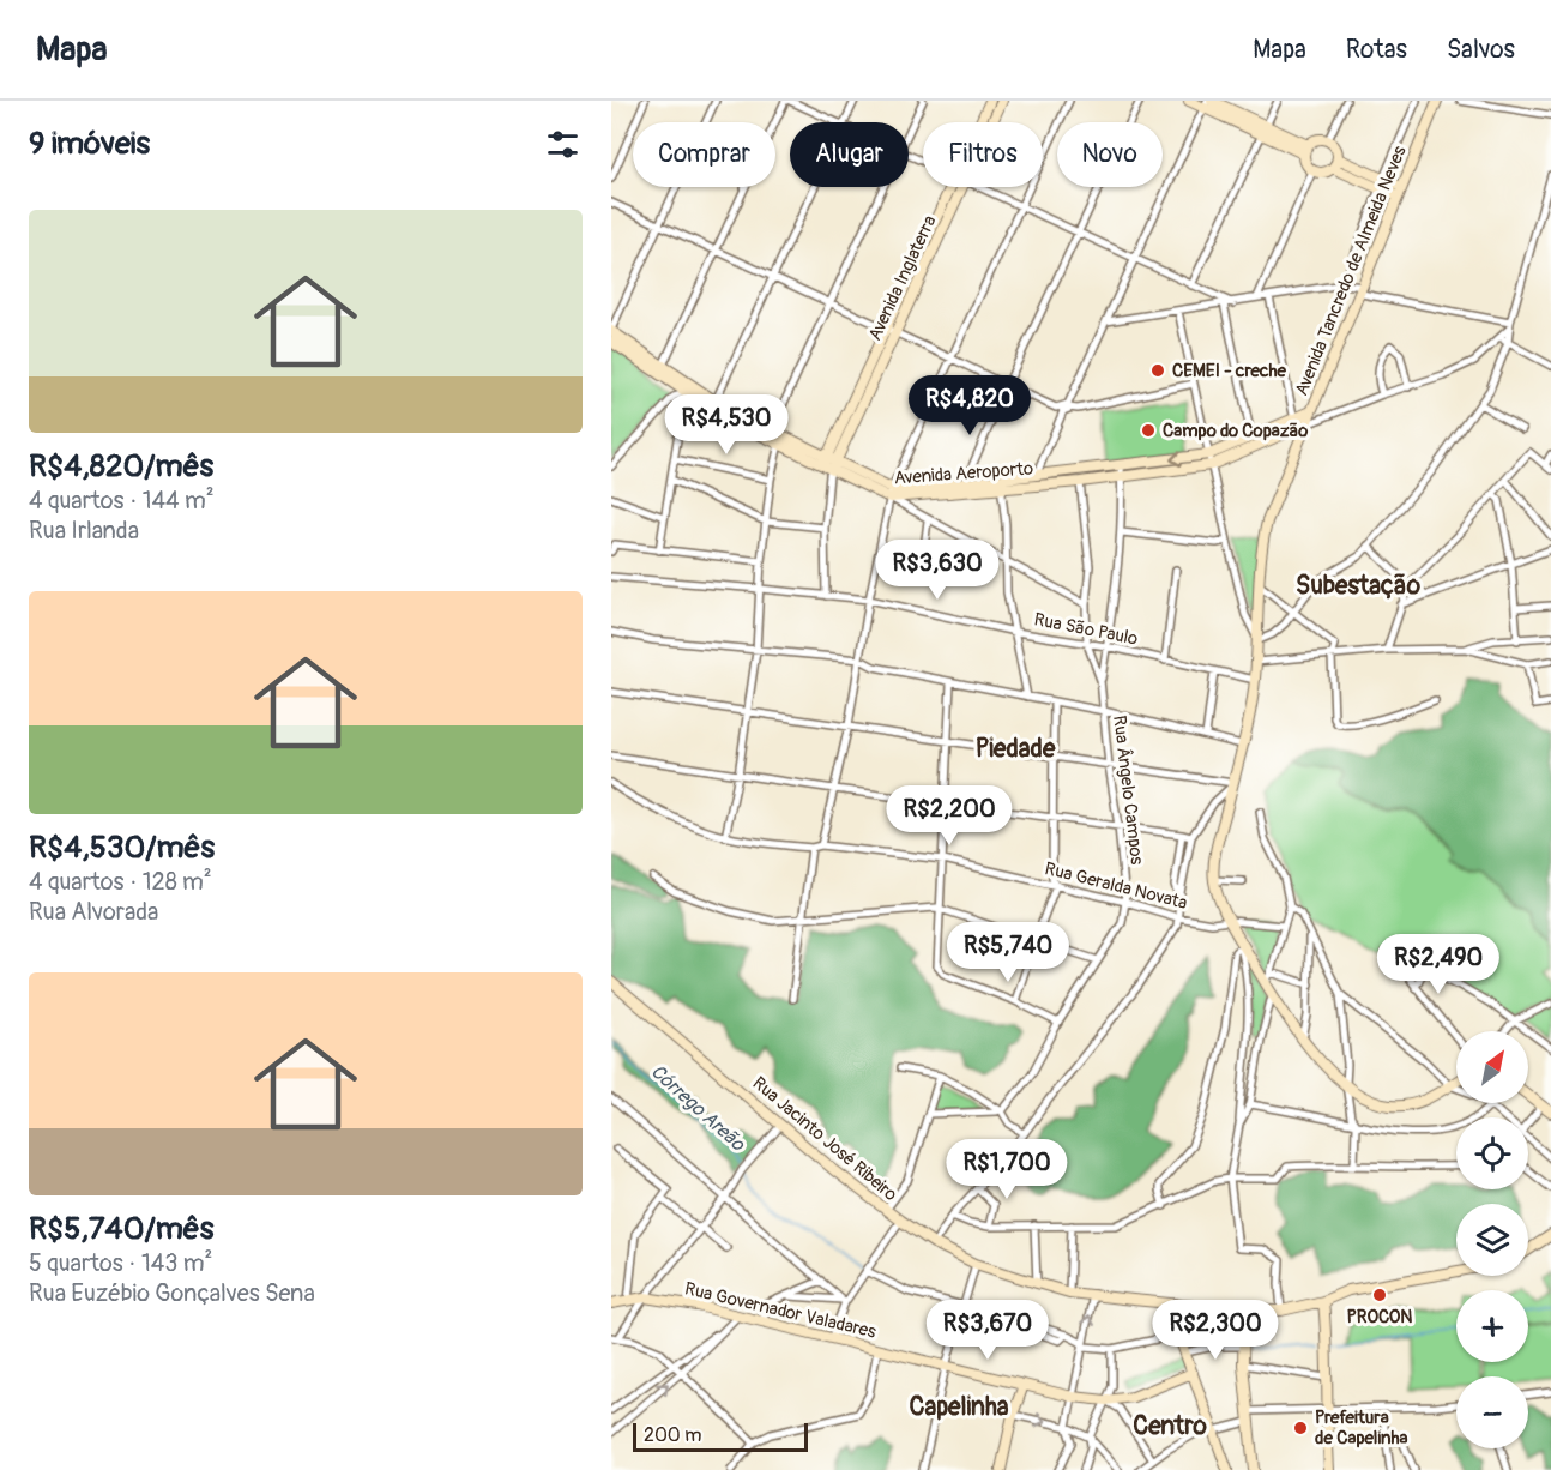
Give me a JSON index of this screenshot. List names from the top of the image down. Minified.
{"streets":{"street":["Avenida Tancredo de Almeida Neves","Avenida Inglaterra","Avenida Aeroporto","Rua São Paulo","Rua Ângelo Campos","Rua Geralda Novata","Rua Jacinto José Ribeiro","Rua Governador Valadares"]},"crossings":[["Avenida Tancredo de Almeida Neves","Avenida Aeroporto"],["Avenida Tancredo de Almeida Neves","Rua São Paulo"],["Avenida Tancredo de Almeida Neves","Rua Geralda Novata"],["Avenida Inglaterra","Avenida Aeroporto"],["Avenida Aeroporto","Rua Ângelo Campos"],["Rua São Paulo","Rua Ângelo Campos"],["Rua Ângelo Campos","Rua Geralda Novata"]],"districts":["Subestação","Piedade","Capelinha","Centro"],"water":["Córrego Areão"],"places":["CEMEI - creche","Campo do Copazão","PROCON","Prefeitura de Capelinha"],"scale_bar":"200 m","north":"top right","page":{"header":"Mapa","nav":["Mapa","Rotas","Salvos"],"heading":"9 imóveis","chip":["Comprar","Alugar","Filtros","Novo"],"list":[{"name":"R$4,820/mês","note":"4 quartos · 144 m² · Rua Irlanda"},{"name":"R$4,530/mês","note":"4 quartos · 128 m² · Rua Alvorada"},{"name":"R$5,740/mês","note":"5 quartos · 143 m² · Rua Euzébio Gonçalves Sena"}],"price":["R$4,820","R$4,530","R$3,630","R$2,200","R$5,740","R$2,490","R$1,700","R$3,670","R$2,300"],"map_buttons":["+","−"],"scale":"200 m"}}
